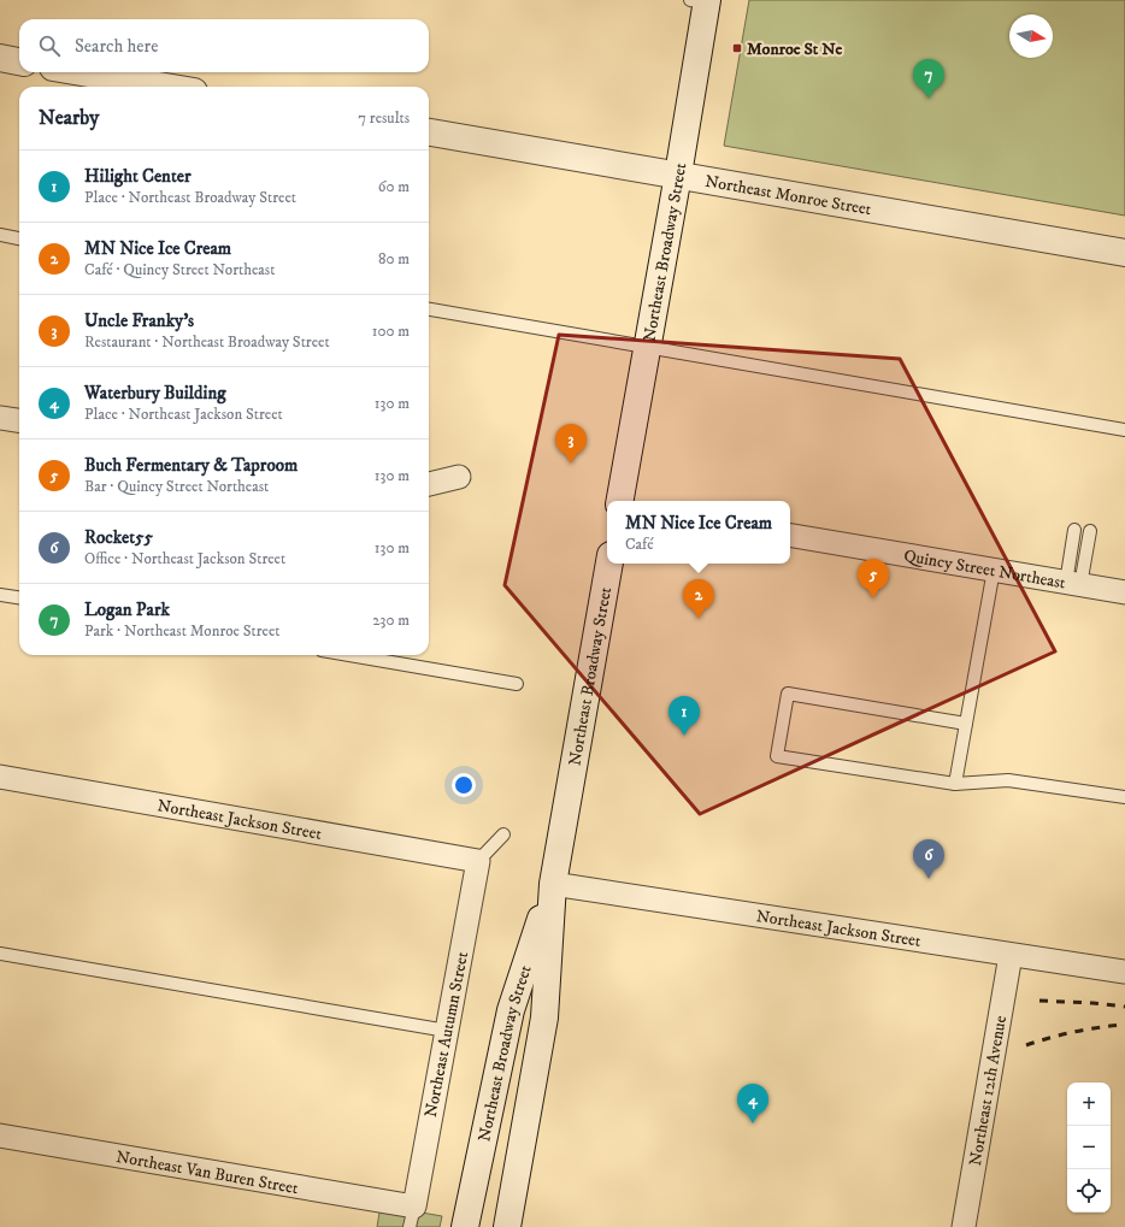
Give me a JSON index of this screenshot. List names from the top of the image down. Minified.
{"streets":{"main road":["Northeast Monroe Street","Northeast Broadway Street"],"street":["Quincy Street Northeast","Northeast Jackson Street","Northeast Autumn Street","Northeast 12th Avenue","Northeast Van Buren Street"]},"crossings":[["Northeast Monroe Street","Northeast Broadway Street"],["Northeast Broadway Street","Northeast Jackson Street"],["Northeast Jackson Street","Northeast Autumn Street"],["Northeast Jackson Street","Northeast 12th Avenue"],["Northeast Autumn Street","Northeast Van Buren Street"]],"places":{"transit":["Monroe St Ne"]},"north":"right","page":{"search":"Search here","pins":["7","3","5","2","1","6","4"],"heading":["Nearby","7 results"],"list":[{"mark":"1","name":"Hilight Center","note":"Place · Northeast Broadway Street","value":"60 m"},{"mark":"2","name":"MN Nice Ice Cream","note":"Café · Quincy Street Northeast","value":"80 m"},{"mark":"3","name":"Uncle Franky's","note":"Restaurant · Northeast Broadway Street","value":"100 m"},{"mark":"4","name":"Waterbury Building","note":"Place · Northeast Jackson Street","value":"130 m"},{"mark":"5","name":"Buch Fermentary & Taproom","note":"Bar · Quincy Street Northeast","value":"130 m"},{"mark":"6","name":"Rocket55","note":"Office · Northeast Jackson Street","value":"130 m"},{"mark":"7","name":"Logan Park","note":"Park · Northeast Monroe Street","value":"230 m"}],"popup":["MN Nice Ice Cream","Café"],"map_buttons":["+","−"]}}
